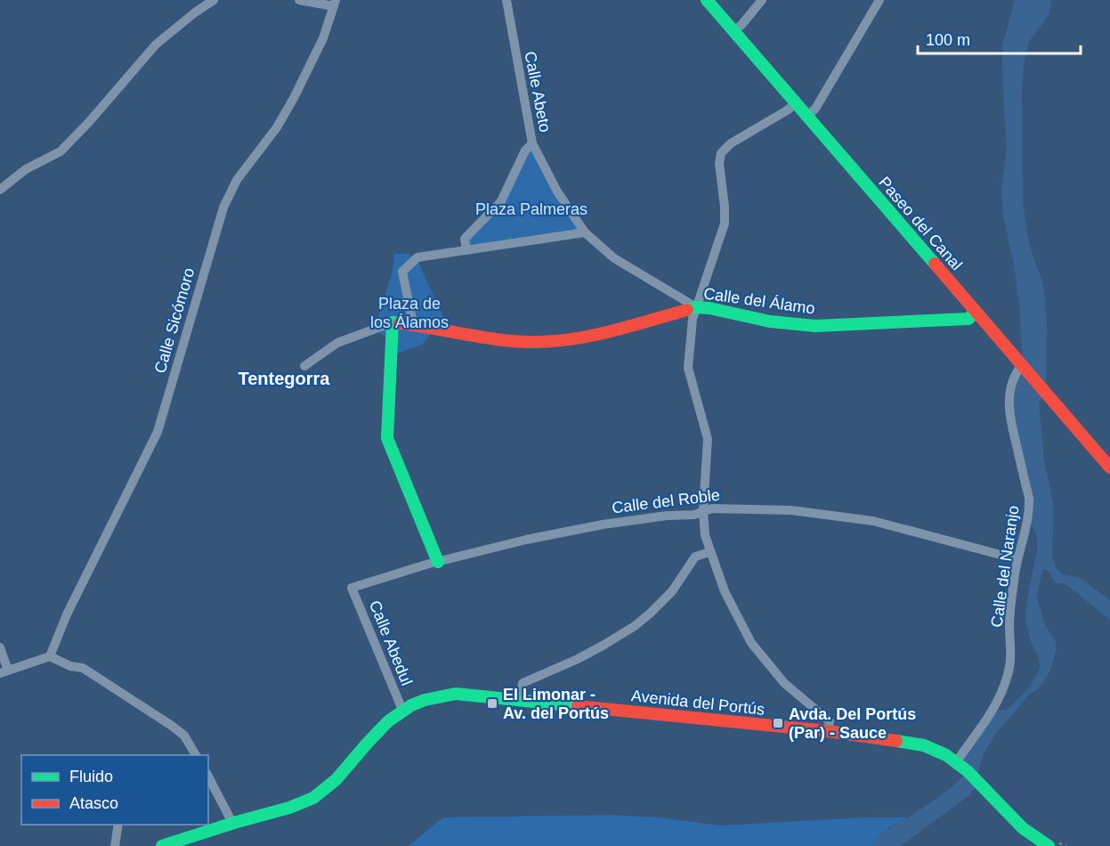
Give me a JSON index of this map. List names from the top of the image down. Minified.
{"streets":{"street":["Calle Abeto","Paseo del Canal","Calle del Álamo","Calle Sicómoro","Calle del Roble","Calle del Naranjo","Calle Abedul","Avenida del Portús"]},"crossings":[["Calle Abeto","Calle del Álamo"],["Paseo del Canal","Calle del Álamo"],["Paseo del Canal","Calle del Naranjo"],["Calle del Roble","Calle del Naranjo"],["Calle del Roble","Calle Abedul"],["Calle del Naranjo","Avenida del Portús"],["Calle Abedul","Avenida del Portús"]],"districts":["Tentegorra"],"parks":["Plaza Palmeras","Plaza de los Álamos"],"places":{"transit":["El Limonar - Av. del Portús","Avda. Del Portús (Par) - Sauce"]},"legend":["Fluido","Atasco"],"scale_bar":"100 m"}
